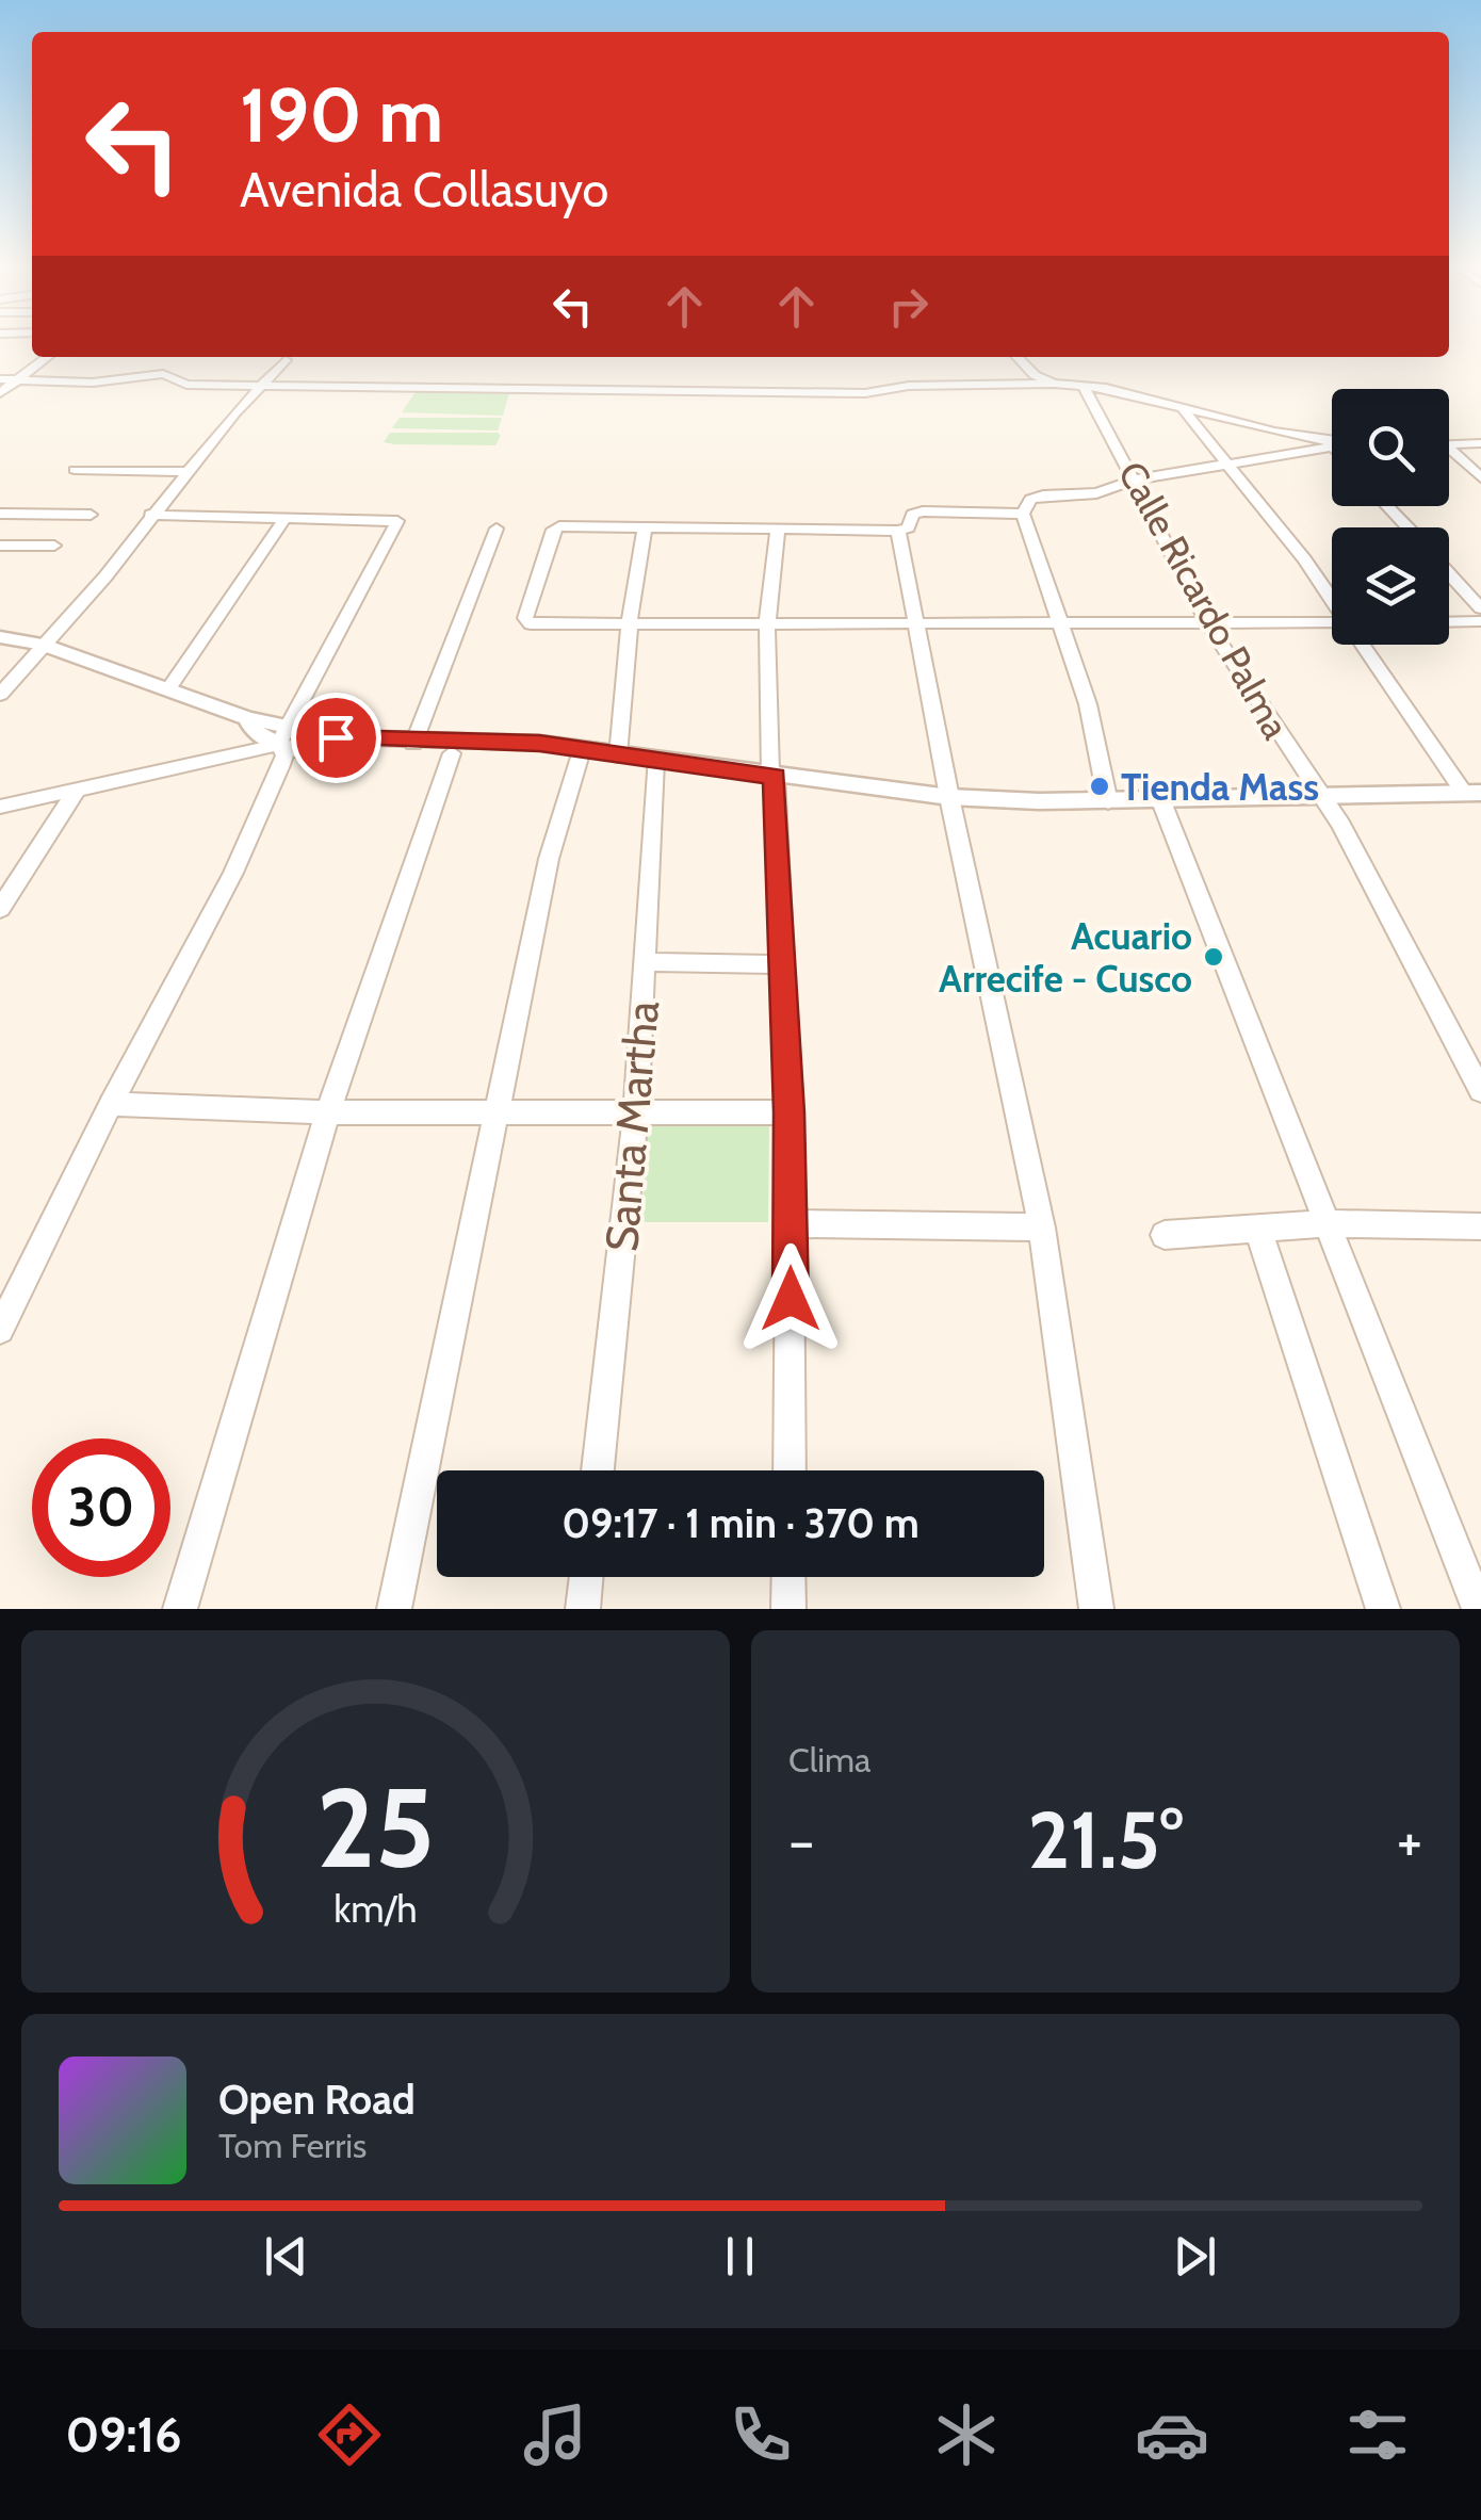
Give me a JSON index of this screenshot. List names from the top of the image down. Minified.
{"streets":{"street":["Calle Ricardo Palma","Santa Martha"]},"places":["Tienda Mass","Acuario Arrecife - Cusco"],"page":{"turn":["190 m","Avenida Collasuyo"],"limit":"30","trip":"09:17 · 1 min · 370 m","tile":"Clima","heat":["−","21.5°","+"],"song":["Open Road","Tom Ferris"],"tabs":"09:16","gauge":["25","km/h"]}}
